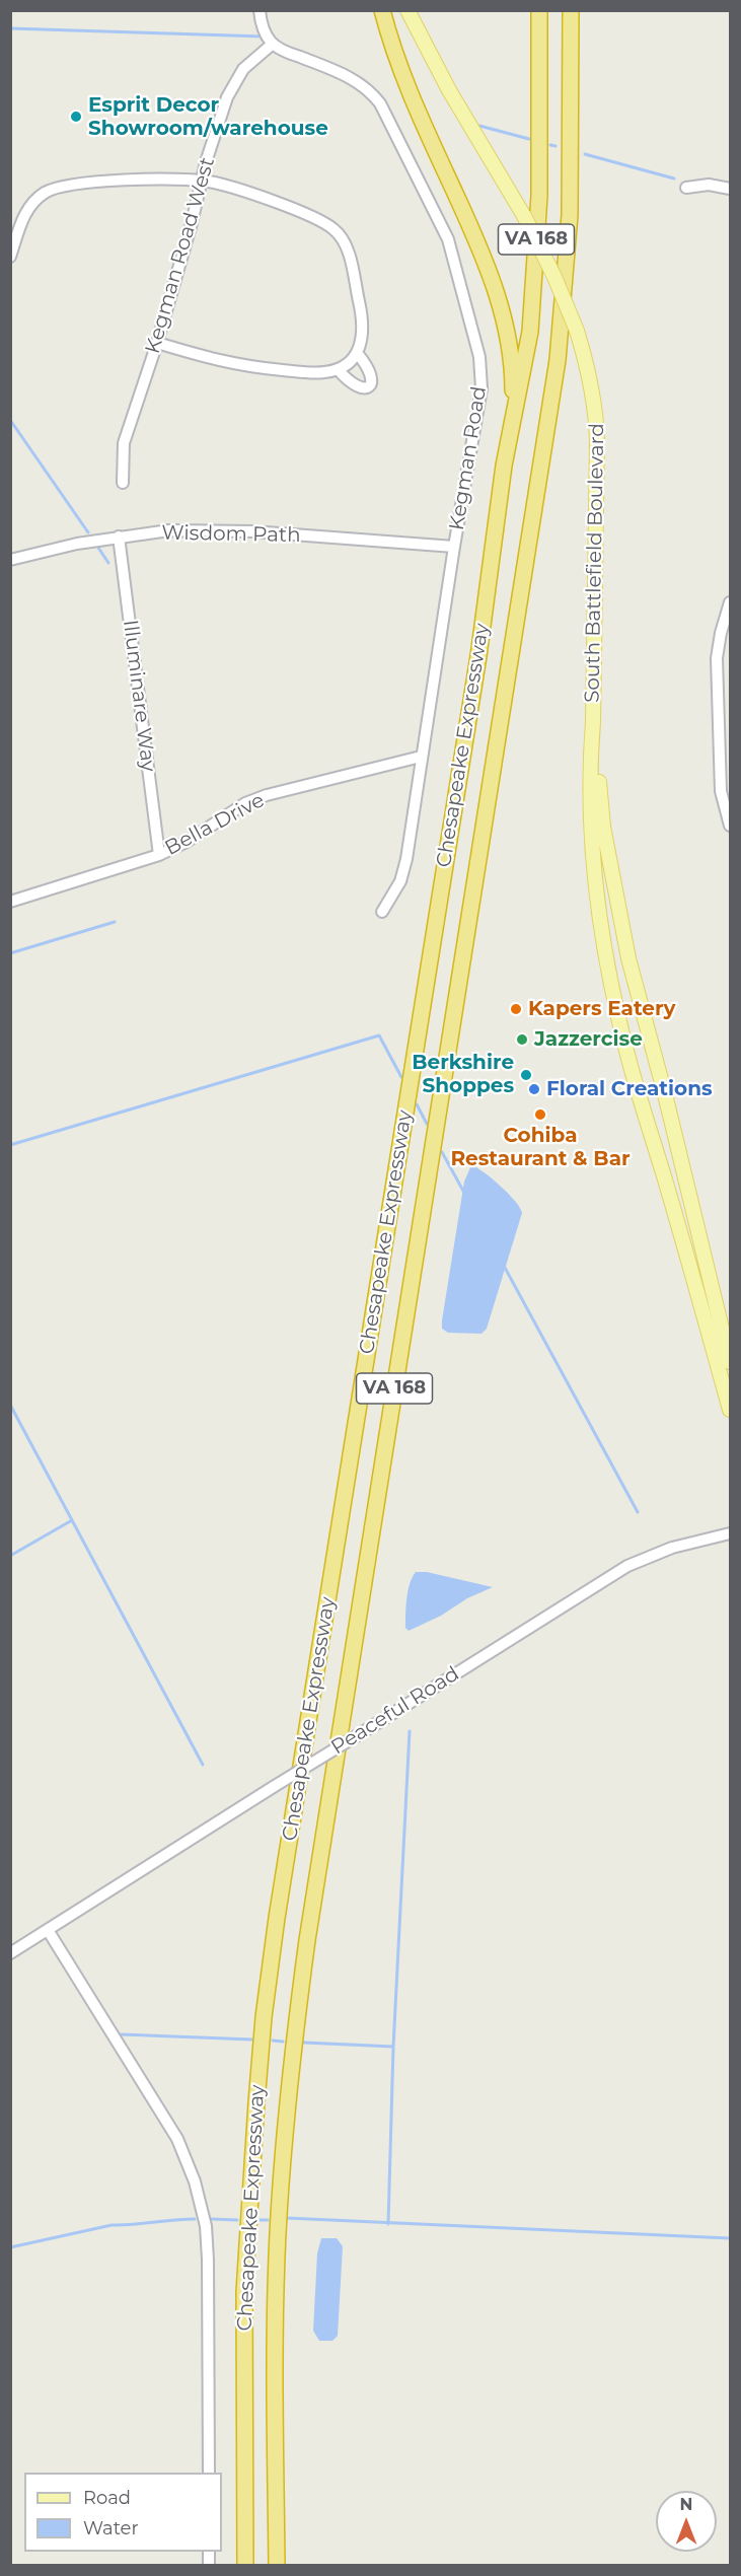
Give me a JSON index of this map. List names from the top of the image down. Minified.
{"streets":{"highway":["VA 168","Chesapeake Expressway"],"main road":["South Battlefield Boulevard"],"street":["Kegman Road West","Kegman Road","Wisdom Path","Illuminare Way","Bella Drive","Peaceful Road"]},"crossings":[["Kegman Road West","Kegman Road"],["Kegman Road","Wisdom Path"],["Kegman Road","Bella Drive"],["Wisdom Path","Illuminare Way"],["Illuminare Way","Bella Drive"]],"places":["Esprit Decor Showroom/warehouse","Kapers Eatery","Jazzercise","Berkshire Shoppes","Floral Creations","Cohiba Restaurant & Bar"],"legend":["Road","Water"],"north":"top"}
